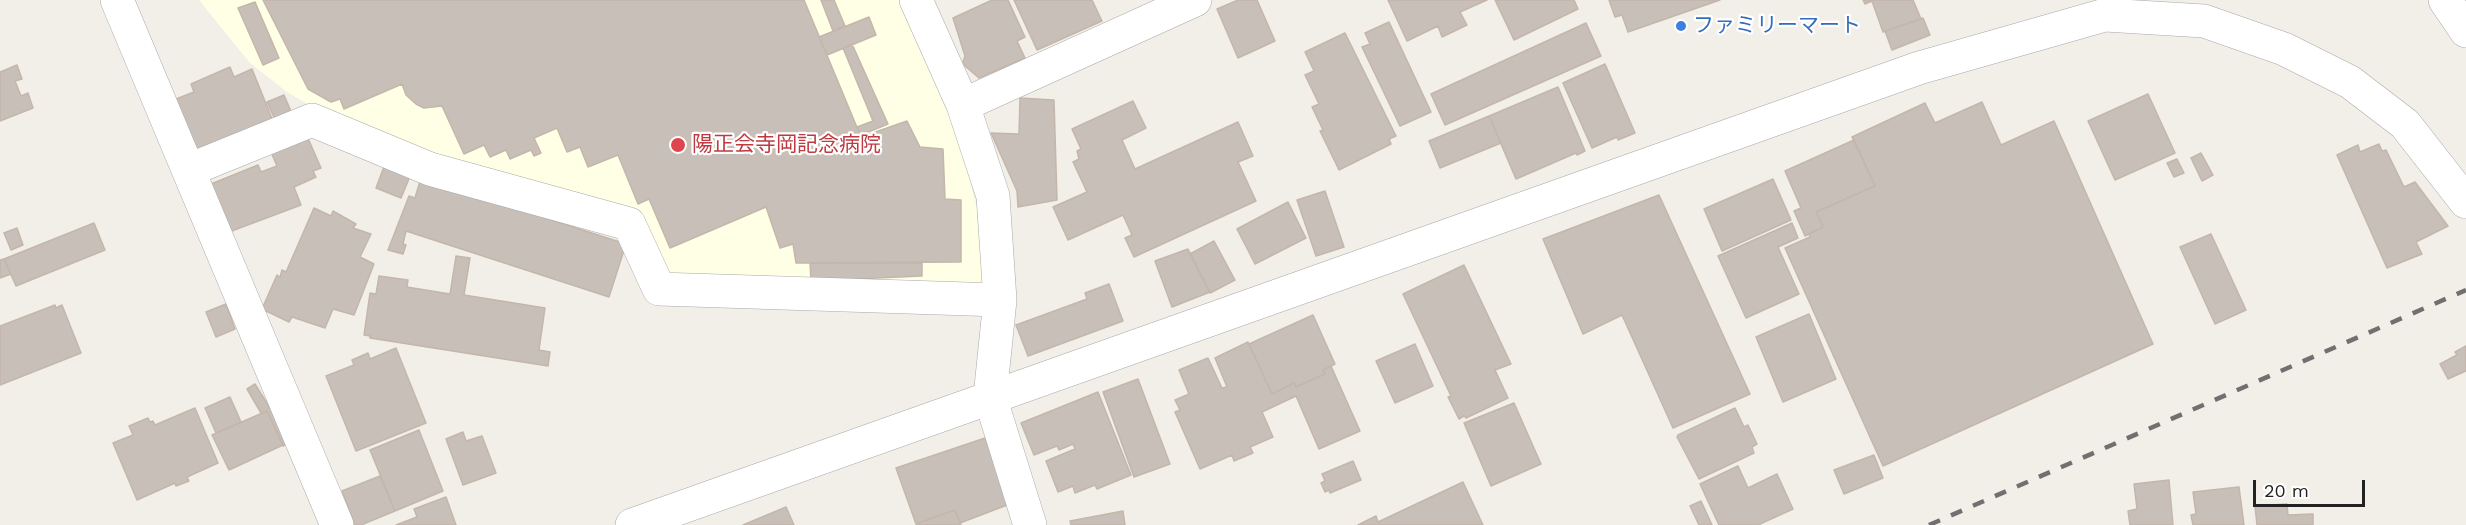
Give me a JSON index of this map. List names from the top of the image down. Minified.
{"places":["ファミリーマート","陽正会寺岡記念病院"],"scale_bar":"20 m"}
